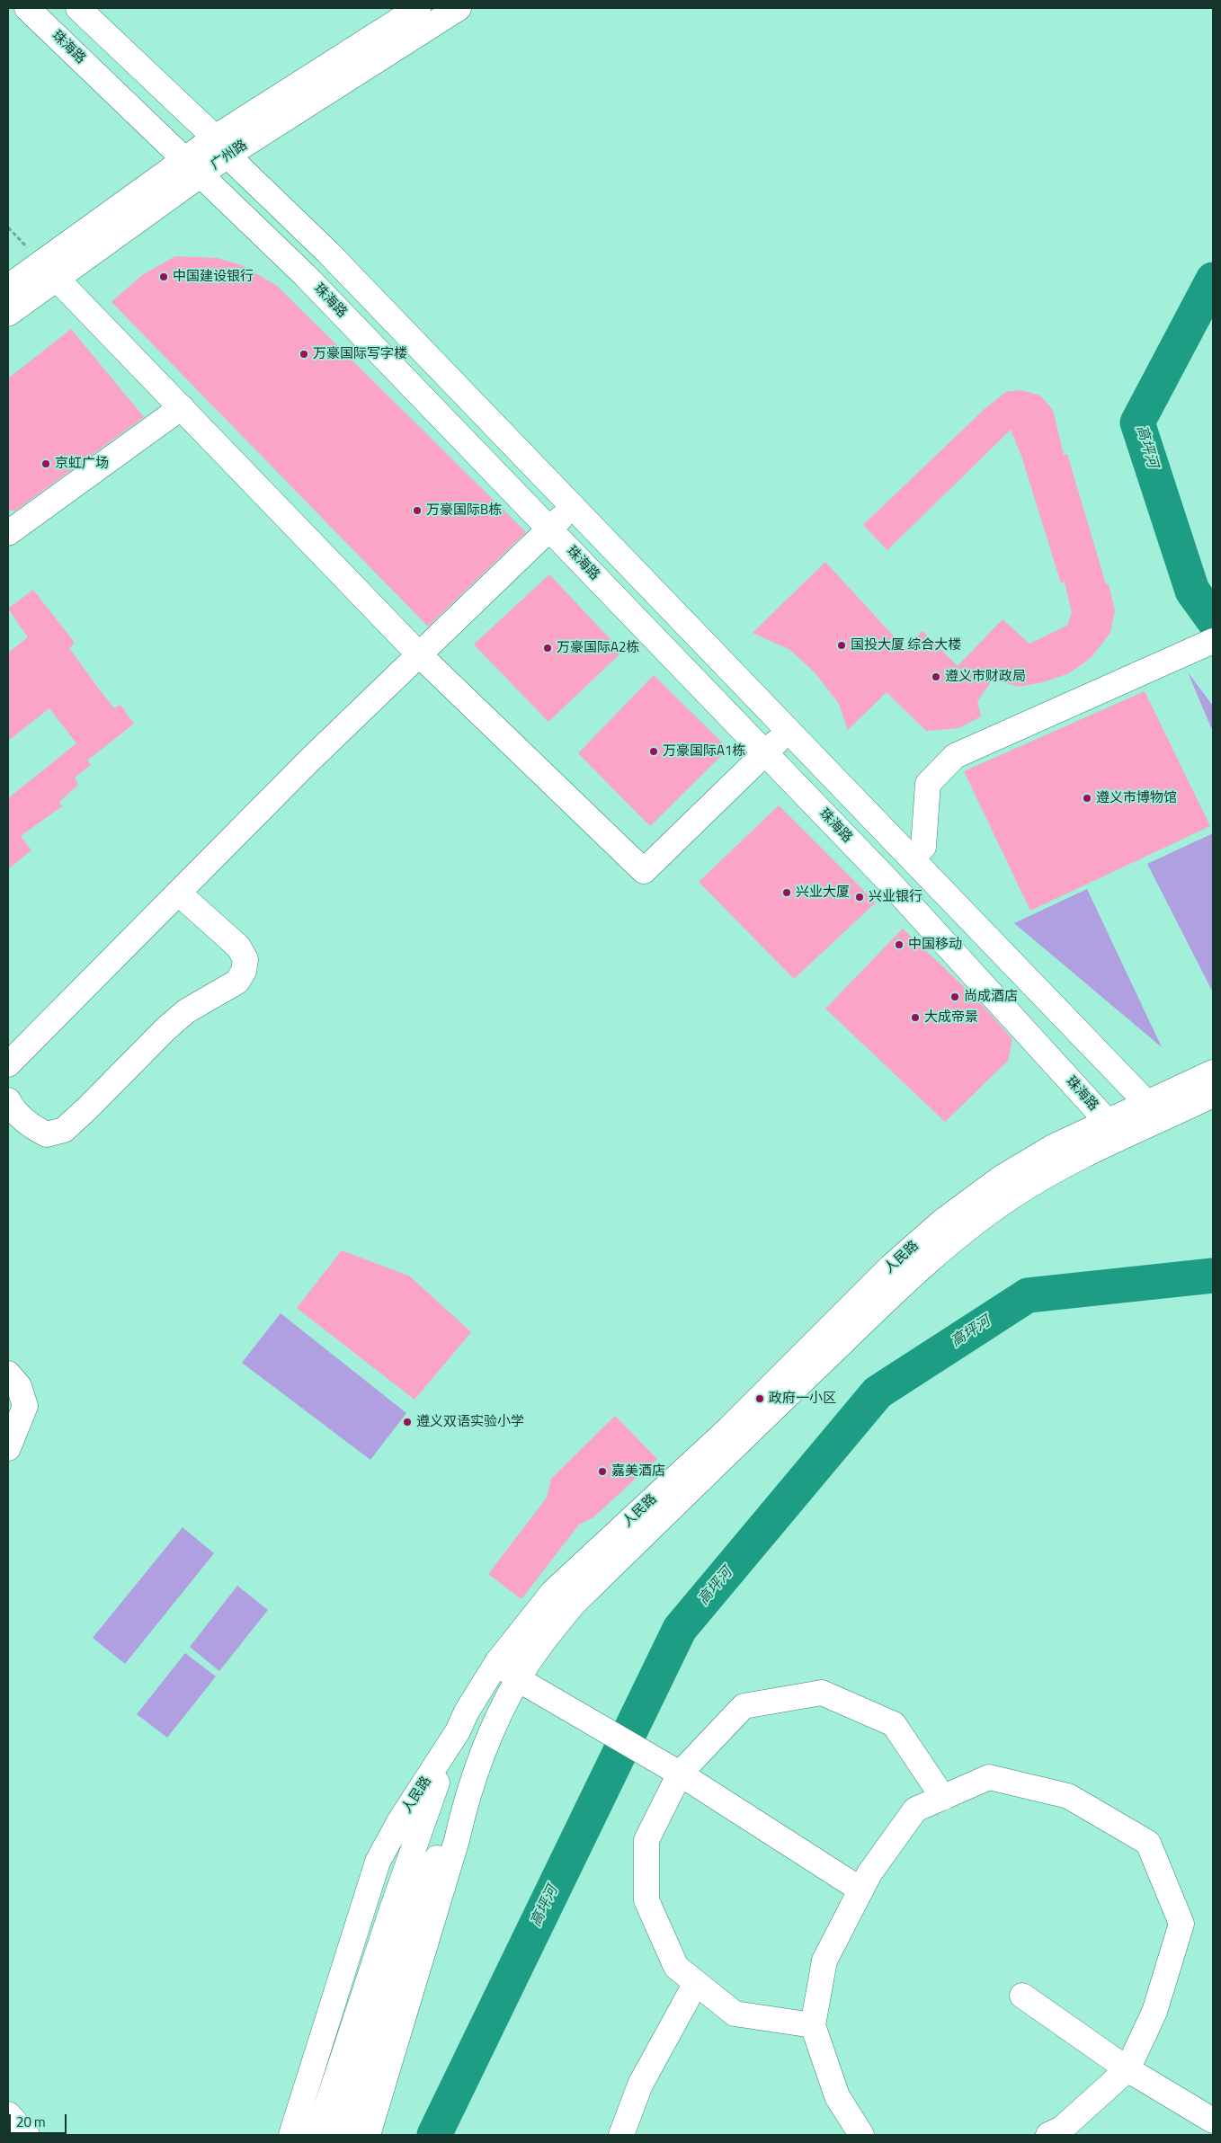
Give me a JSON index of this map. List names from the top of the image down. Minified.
{"streets":{"street":["珠海路","广州路","人民路"]},"crossings":[["珠海路","广州路"],["珠海路","人民路"]],"water":["高坪河"],"places":["中国建设银行","万豪国际写字楼","京虹广场","万豪国际B栋","国投大厦 综合大楼","万豪国际A2栋","遵义市财政局","万豪国际A1栋","遵义市博物馆","兴业大厦","兴业银行","中国移动","尚成酒店","大成帝景","政府一小区","遵义双语实验小学","嘉美酒店"],"scale_bar":"20 m"}
